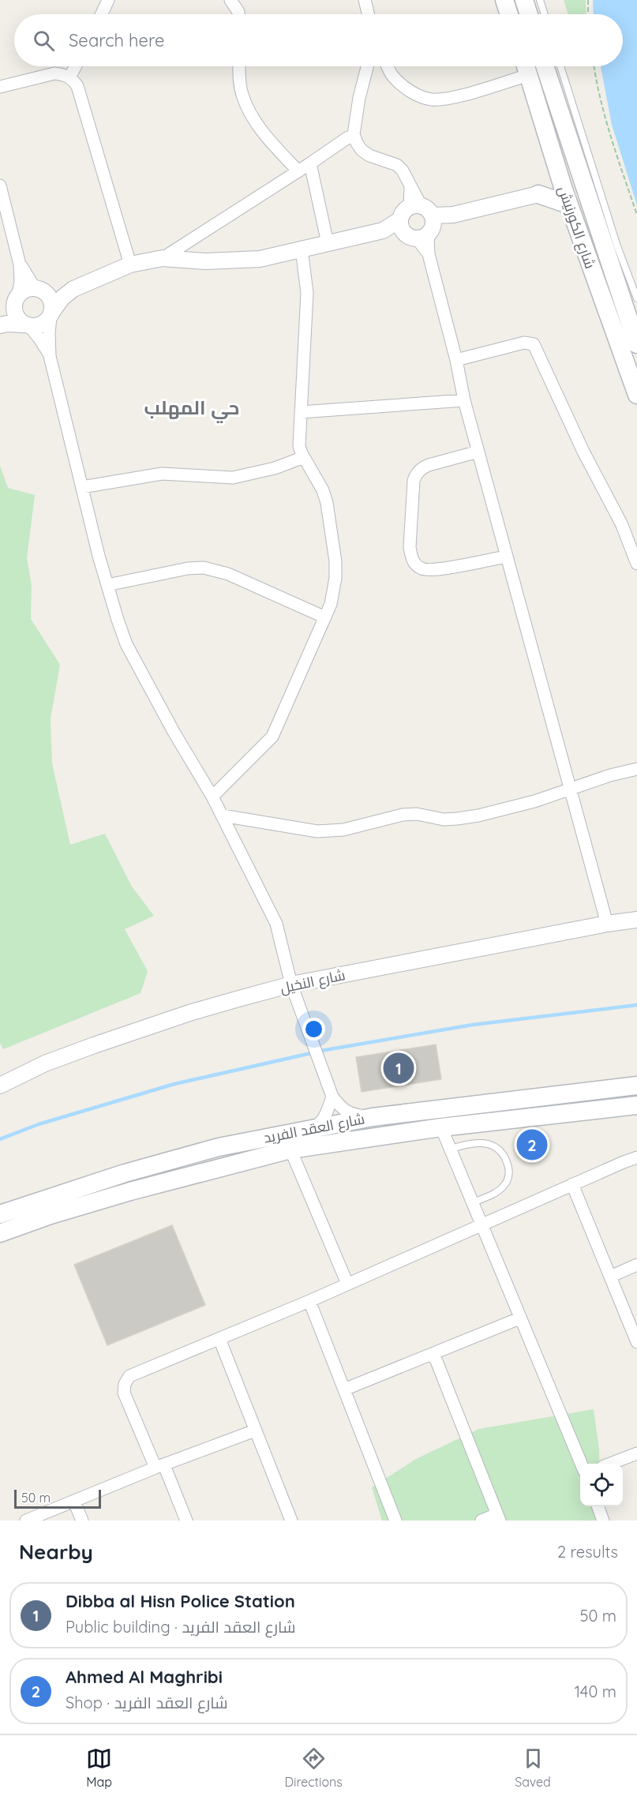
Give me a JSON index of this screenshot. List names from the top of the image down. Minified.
{"streets":{"main road":["شارع الكورنيش","شارع العقد الفريد"],"street":["شارع النخيل"]},"districts":["حي المهلب"],"scale_bar":"50 m","page":{"search":"Search here","pins":["1","2"],"scale":"50 m","heading":["Nearby","2 results"],"list":[{"mark":"1","name":"Dibba al Hisn Police Station","note":"Public building · شارع العقد الفريد","value":"50 m"},{"mark":"2","name":"Ahmed Al Maghribi","note":"Shop · شارع العقد الفريد","value":"140 m"}],"nav":["Map","Directions","Saved"]}}
